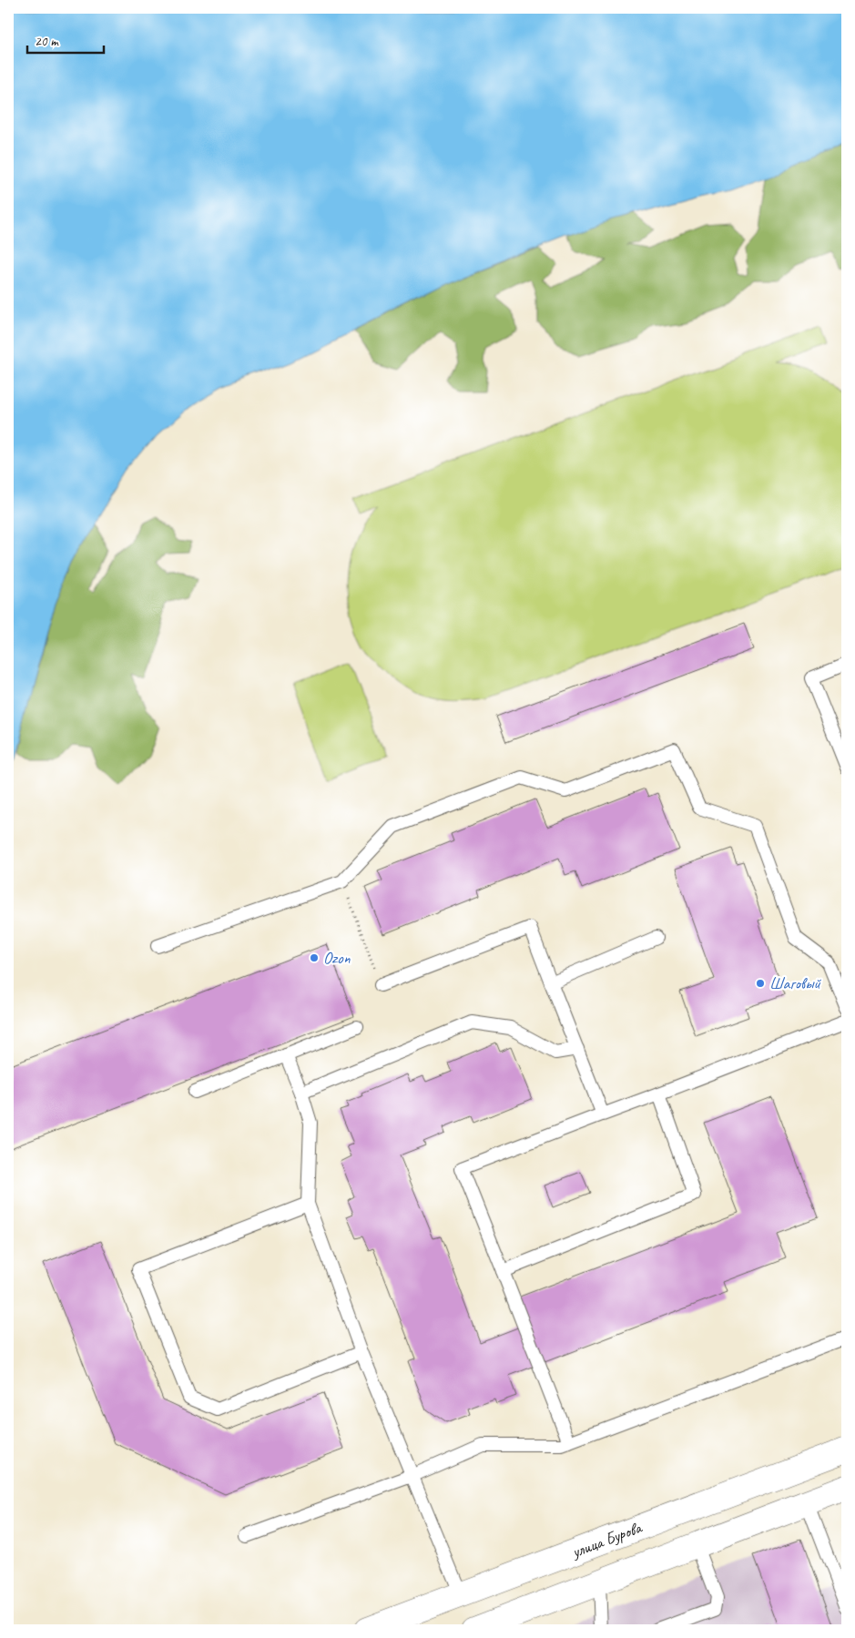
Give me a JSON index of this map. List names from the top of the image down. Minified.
{"streets":{"main road":["улица Бурова"]},"places":["Ozon","Шаговый"],"scale_bar":"20 m"}
